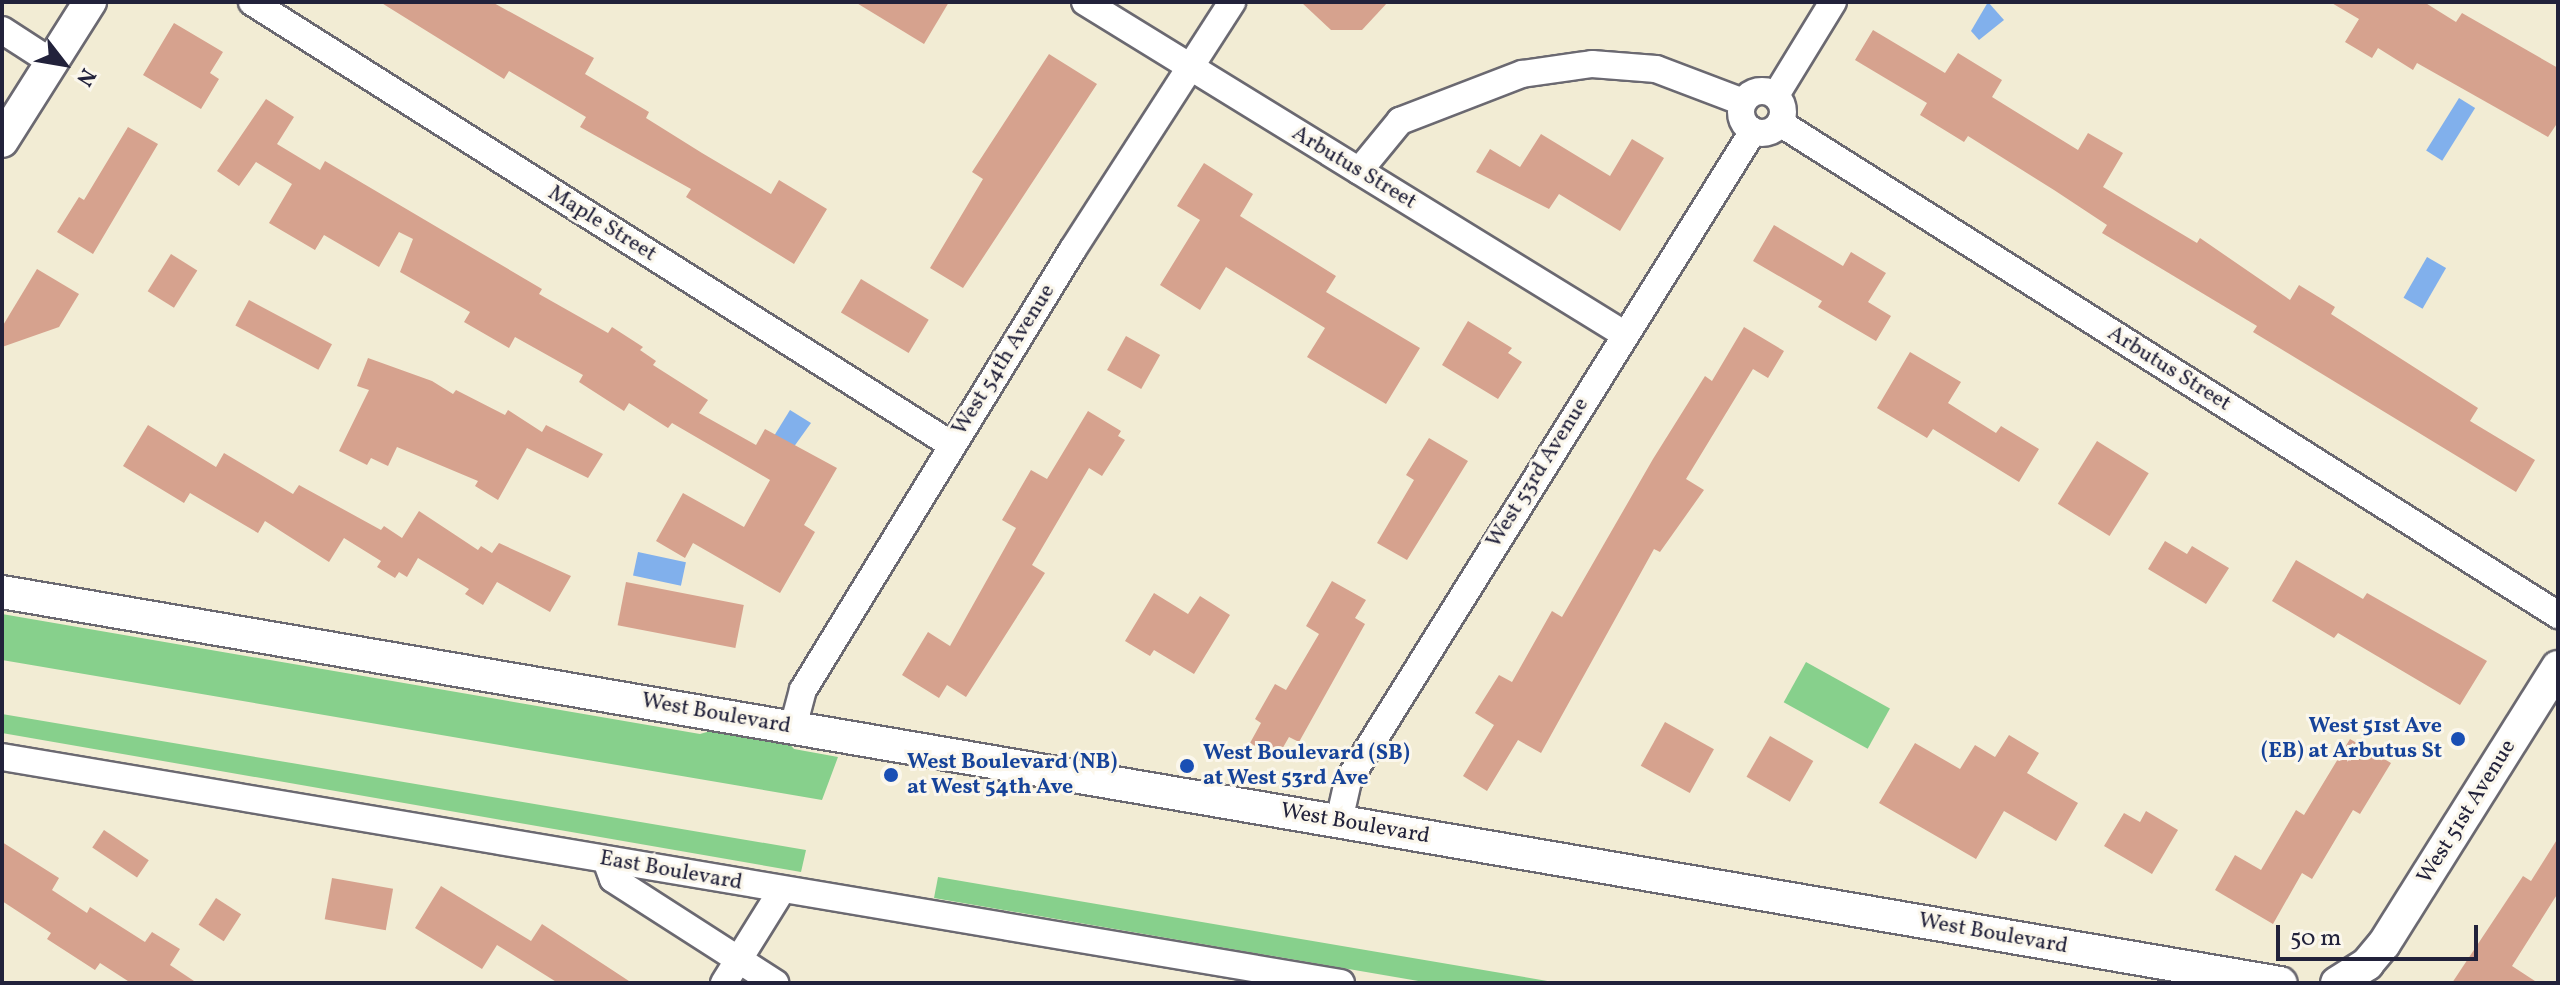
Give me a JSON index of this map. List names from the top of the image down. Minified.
{"streets":{"street":["Arbutus Street","Maple Street","West 54th Avenue","West 53rd Avenue","West Boulevard","West 51st Avenue","East Boulevard"]},"crossings":[["Arbutus Street","West 54th Avenue"],["Arbutus Street","West 53rd Avenue"],["Maple Street","West 54th Avenue"],["West 54th Avenue","West Boulevard"],["West 53rd Avenue","West Boulevard"]],"places":["West 51st Ave (EB) at Arbutus St","West Boulevard (SB) at West 53rd Ave","West Boulevard (NB) at West 54th Ave"],"scale_bar":"50 m","north":"bottom right"}
